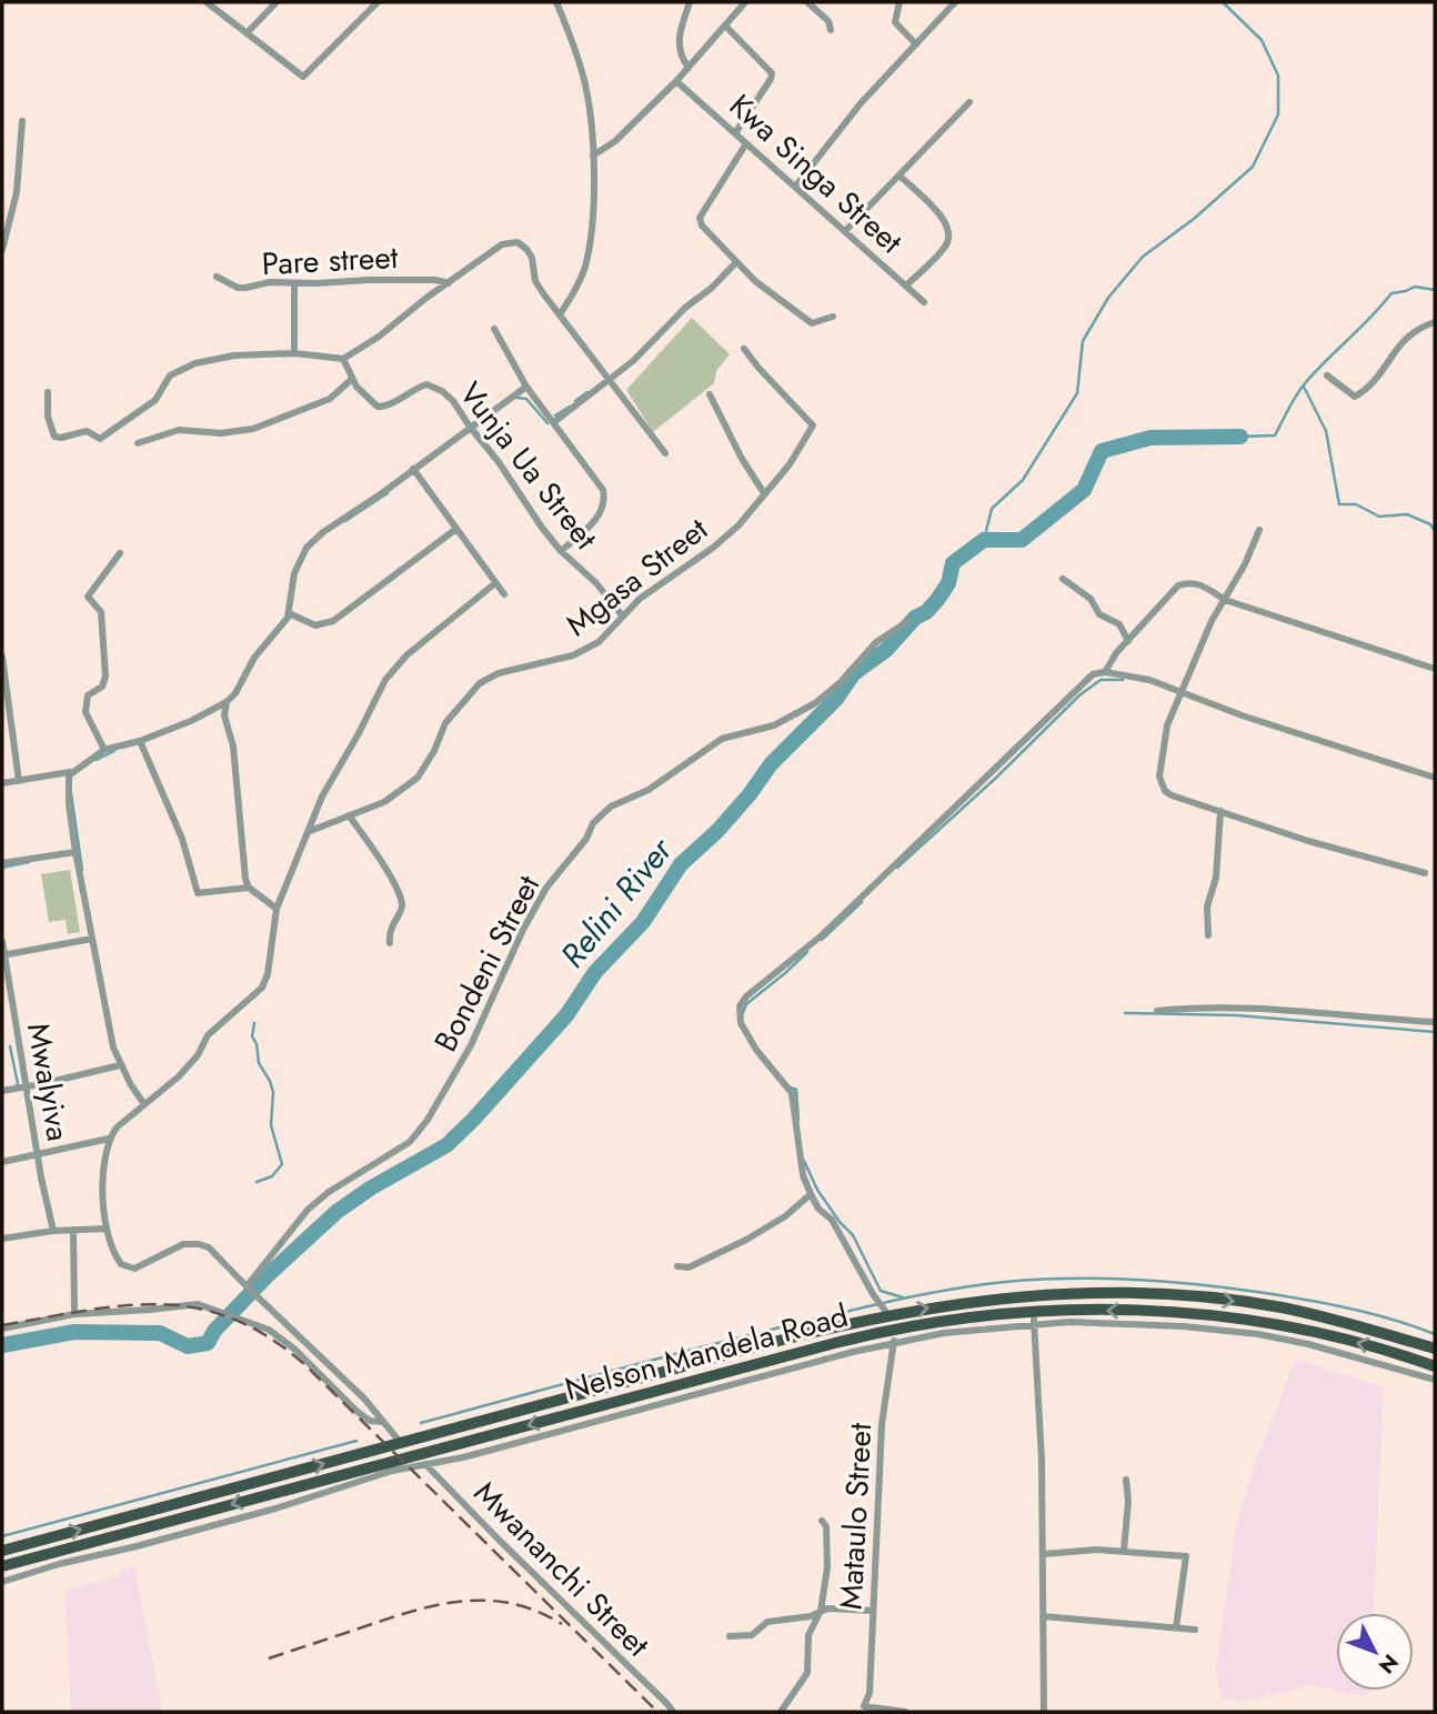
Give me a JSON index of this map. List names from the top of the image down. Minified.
{"streets":{"main road":["Nelson Mandela Road"],"street":["Kwa Singa Street","Pare street","Vunja Ua Street","Mgasa Street","Bondeni Street","Mwalyiva","Mataulo Street","Mwananchi Street"]},"crossings":[["Vunja Ua Street","Mgasa Street"],["Nelson Mandela Road","Mataulo Street"],["Nelson Mandela Road","Mwananchi Street"]],"water":["Relini River"],"north":"bottom right"}
